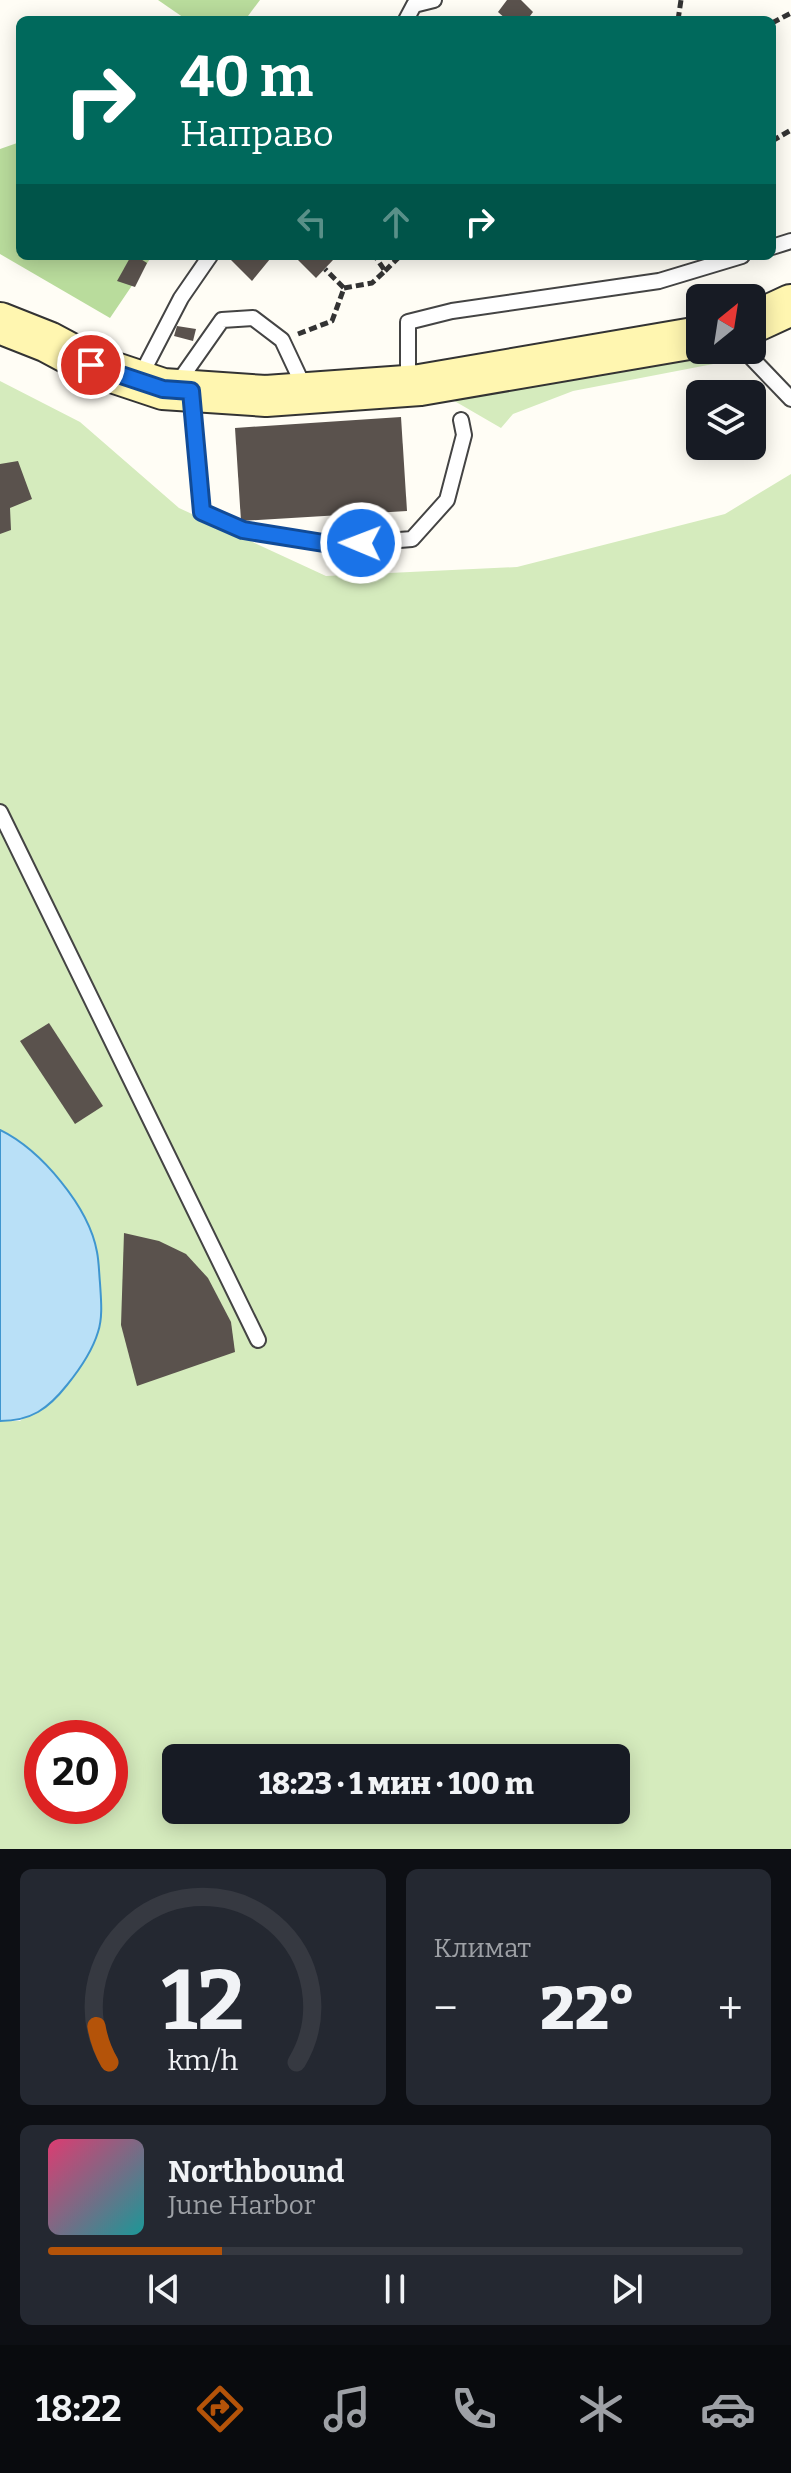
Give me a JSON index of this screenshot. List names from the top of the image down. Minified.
{"north":"top right","page":{"turn":["40 m","Направо"],"limit":"20","trip":"18:23 · 1 мин · 100 m","tile":"Климат","heat":["−","22°","+"],"song":["Northbound","June Harbor"],"tabs":"18:22","gauge":["12","km/h"]}}
